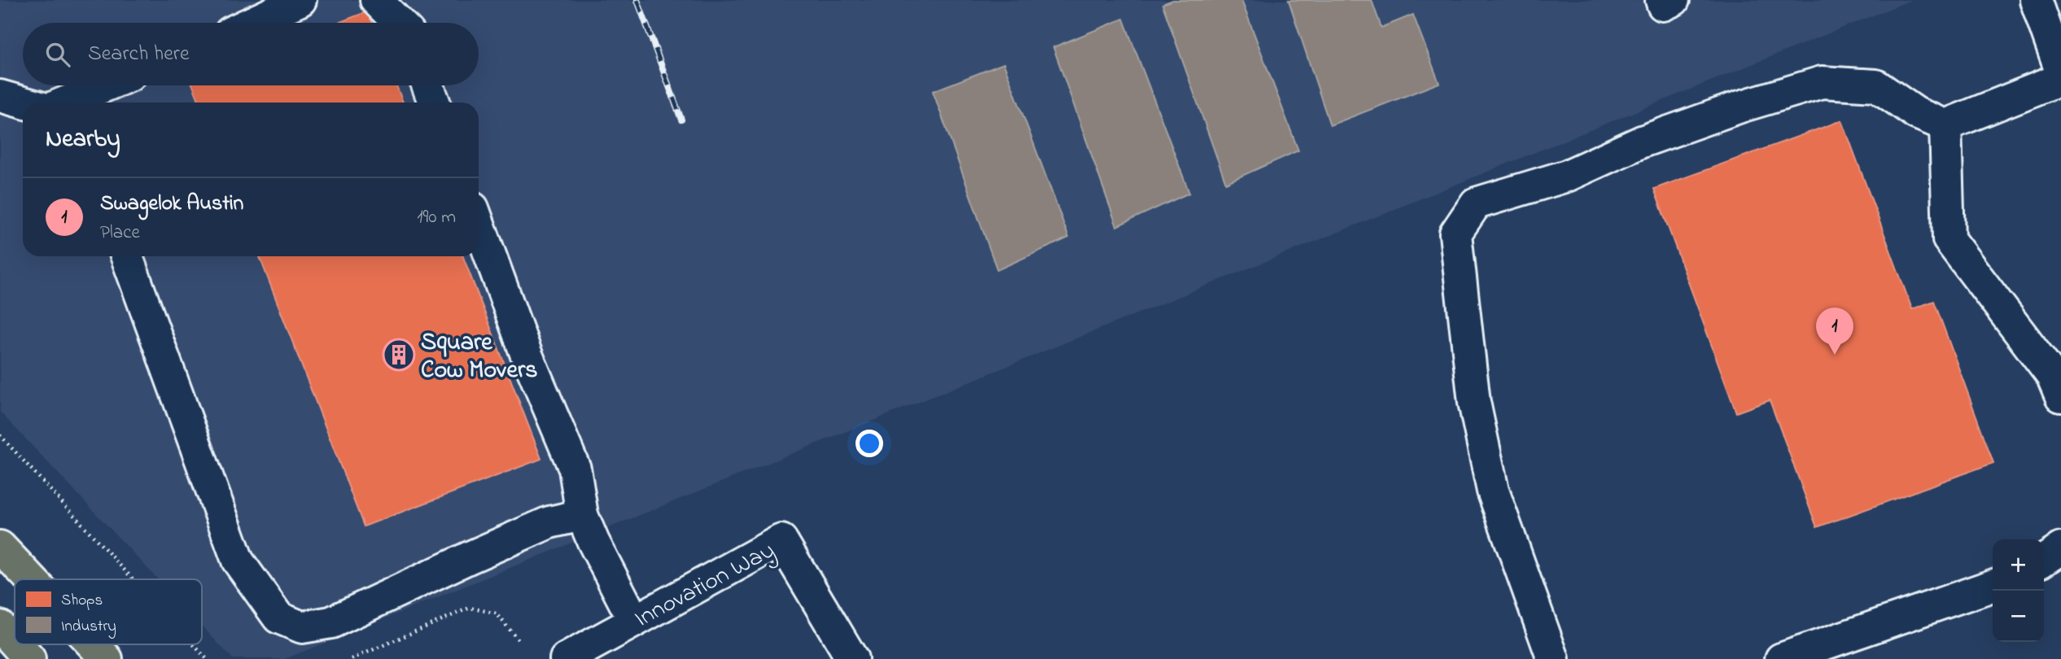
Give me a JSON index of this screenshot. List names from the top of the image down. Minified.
{"streets":{"street":["Innovation Way"]},"places":{"building":["Square Cow Movers"]},"legend":["Shops","Industry"],"page":{"search":"Search here","heading":"Nearby","list":[{"mark":"1","name":"Swagelok Austin","note":"Place","value":"190 m"}],"pins":"1","map_buttons":["+","−"]}}
